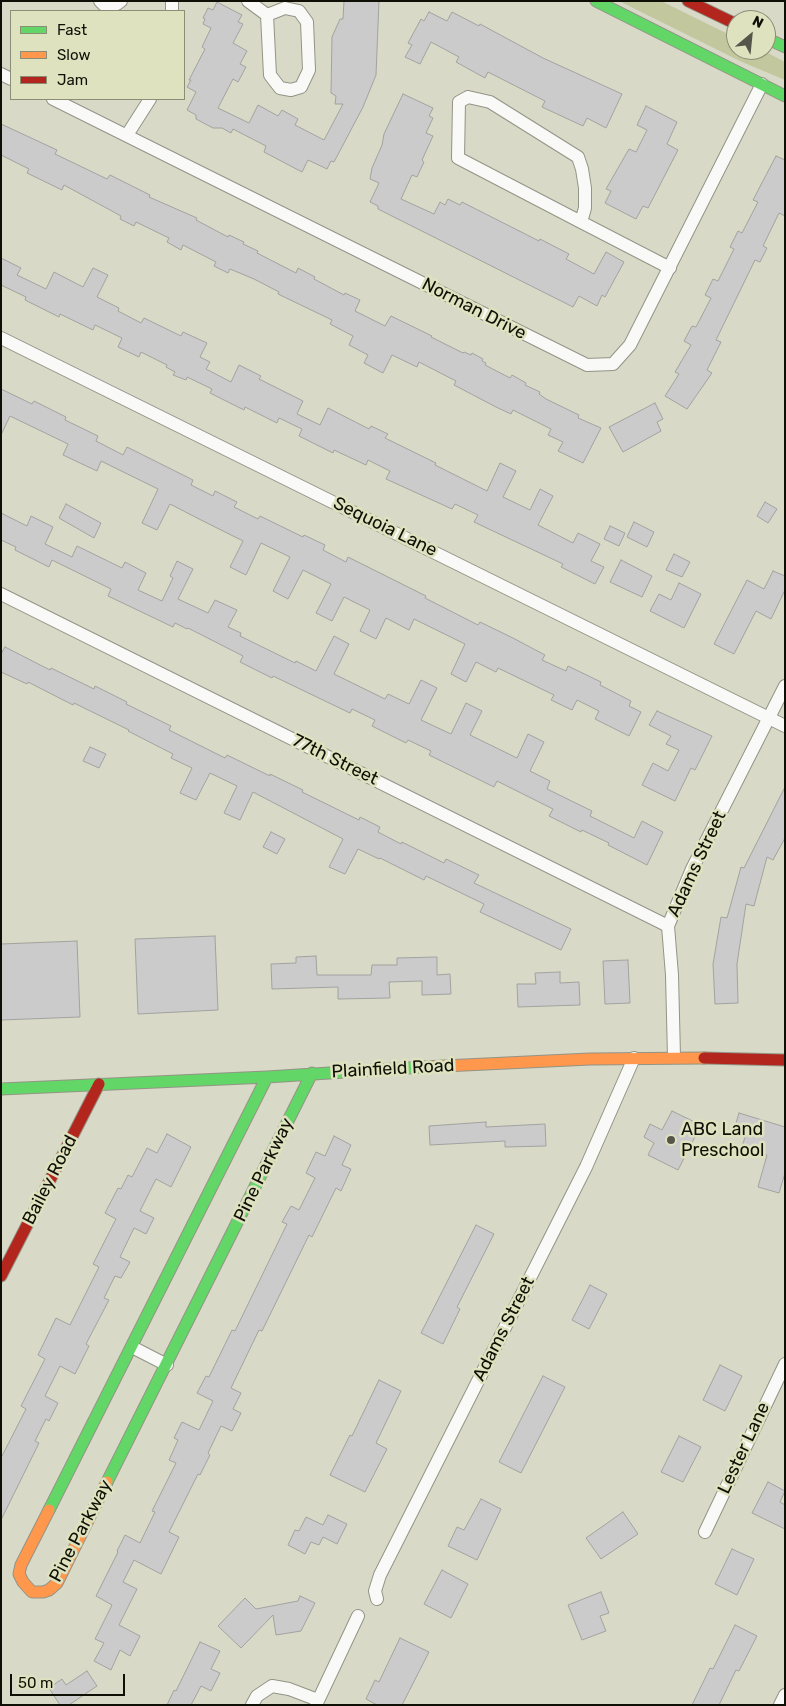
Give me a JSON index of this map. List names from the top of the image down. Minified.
{"streets":{"street":["Norman Drive","Sequoia Lane","77th Street","Adams Street","Plainfield Road","Pine Parkway","Bailey Road","Lester Lane"]},"crossings":[["Sequoia Lane","Adams Street"],["77th Street","Adams Street"],["Adams Street","Plainfield Road"],["Plainfield Road","Pine Parkway"],["Plainfield Road","Bailey Road"]],"places":["ABC Land Preschool"],"legend":["Fast","Slow","Jam"],"scale_bar":"50 m","north":"top right"}
